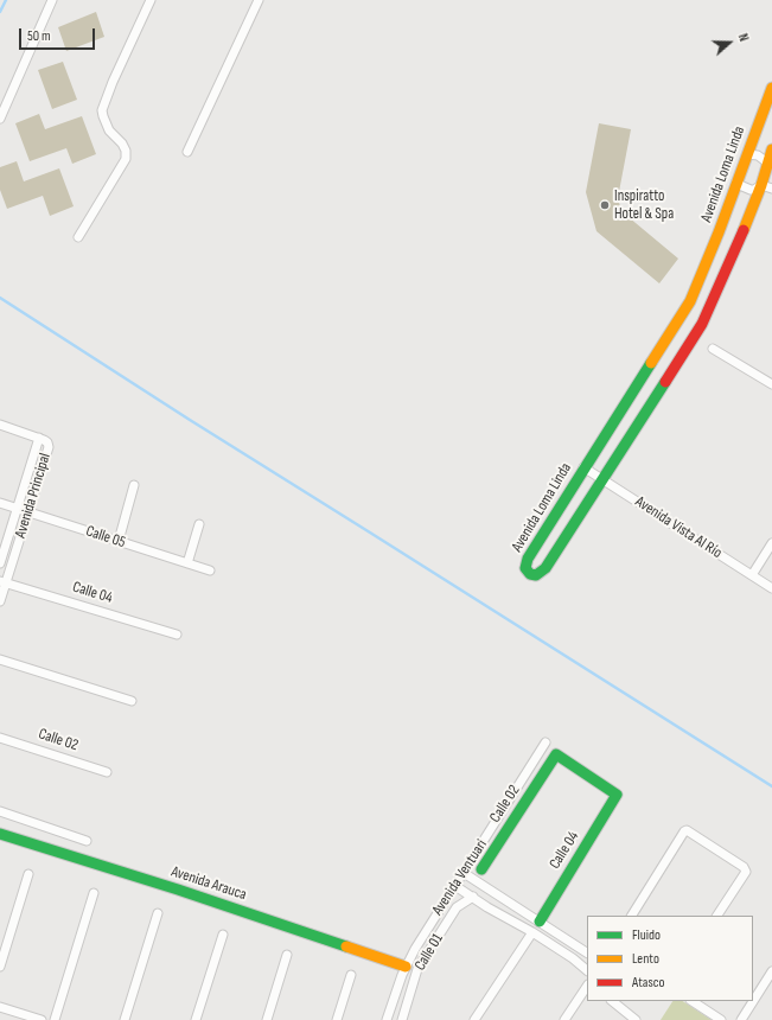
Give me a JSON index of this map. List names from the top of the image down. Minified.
{"streets":{"street":["Avenida Loma Linda","Avenida Principal","Avenida Vista Al Río","Calle 05","Calle 04","Calle 02","Avenida Ventuari","Avenida Arauca","Calle 01"]},"crossings":[["Avenida Loma Linda","Avenida Vista Al Río"],["Avenida Principal","Calle 05"],["Avenida Principal","Calle 04"],["Calle 04","Calle 02"],["Avenida Ventuari","Avenida Arauca"]],"places":["Inspiratto Hotel & Spa"],"legend":["Fluido","Lento","Atasco"],"scale_bar":"50 m","north":"right"}
